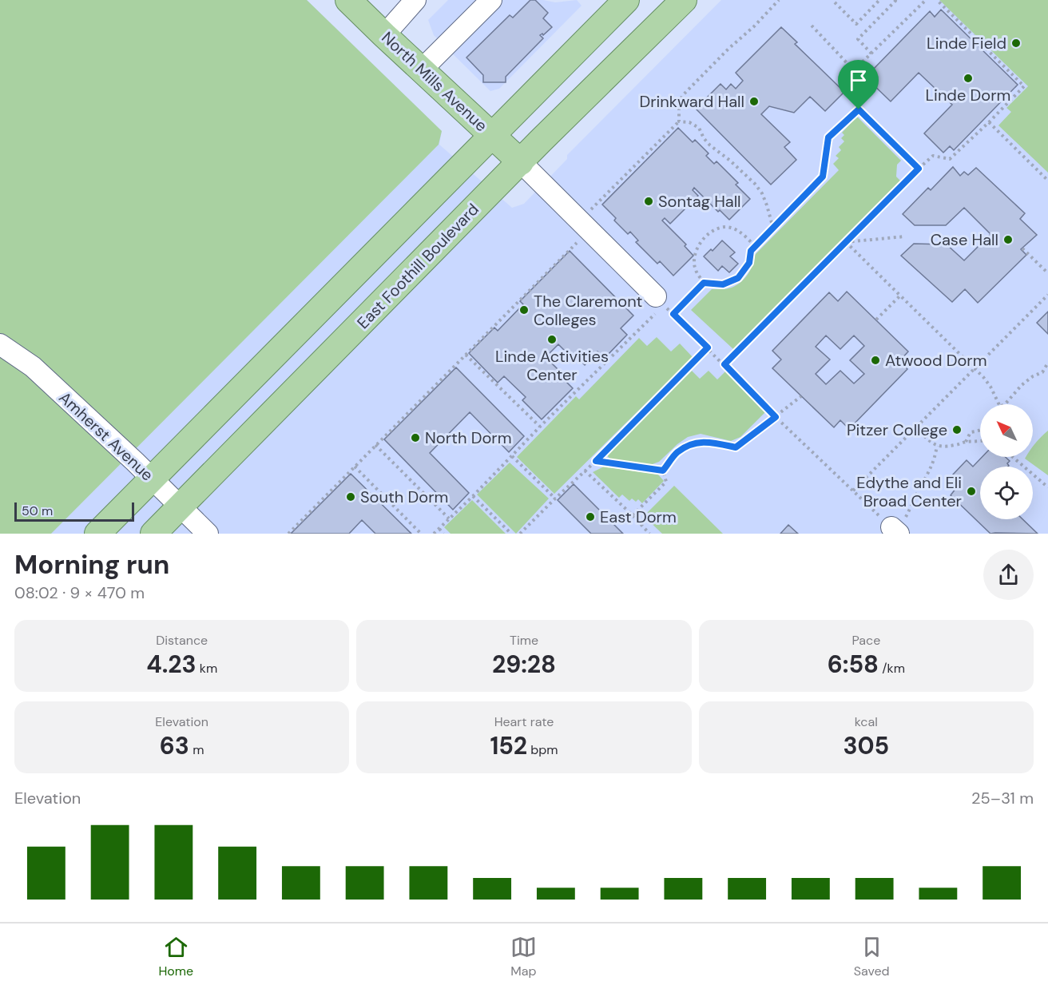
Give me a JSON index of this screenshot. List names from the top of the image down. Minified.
{"streets":{"main road":["North Mills Avenue","East Foothill Boulevard"],"street":["Amherst Avenue"]},"crossings":[["North Mills Avenue","East Foothill Boulevard"],["East Foothill Boulevard","Amherst Avenue"]],"places":["Linde Field","Linde Dorm","Drinkward Hall","Sontag Hall","Case Hall","The Claremont Colleges","Linde Activities Center","Atwood Dorm","Pitzer College","North Dorm","Edythe and Eli Broad Center","South Dorm","East Dorm"],"scale_bar":"50 m","north":"top left","page":{"scale":"50 m","heading":["Morning run","08:02 · 9 × 470 m"],"stats":[["Distance","4.23 km"],["Time","29:28"],["Pace","6:58 /km"],["Elevation","63 m"],["Heart rate","152 bpm"],["kcal","305"]],"chart":["Elevation","25–31 m"],"tabs":["Home","Map","Saved"]}}
